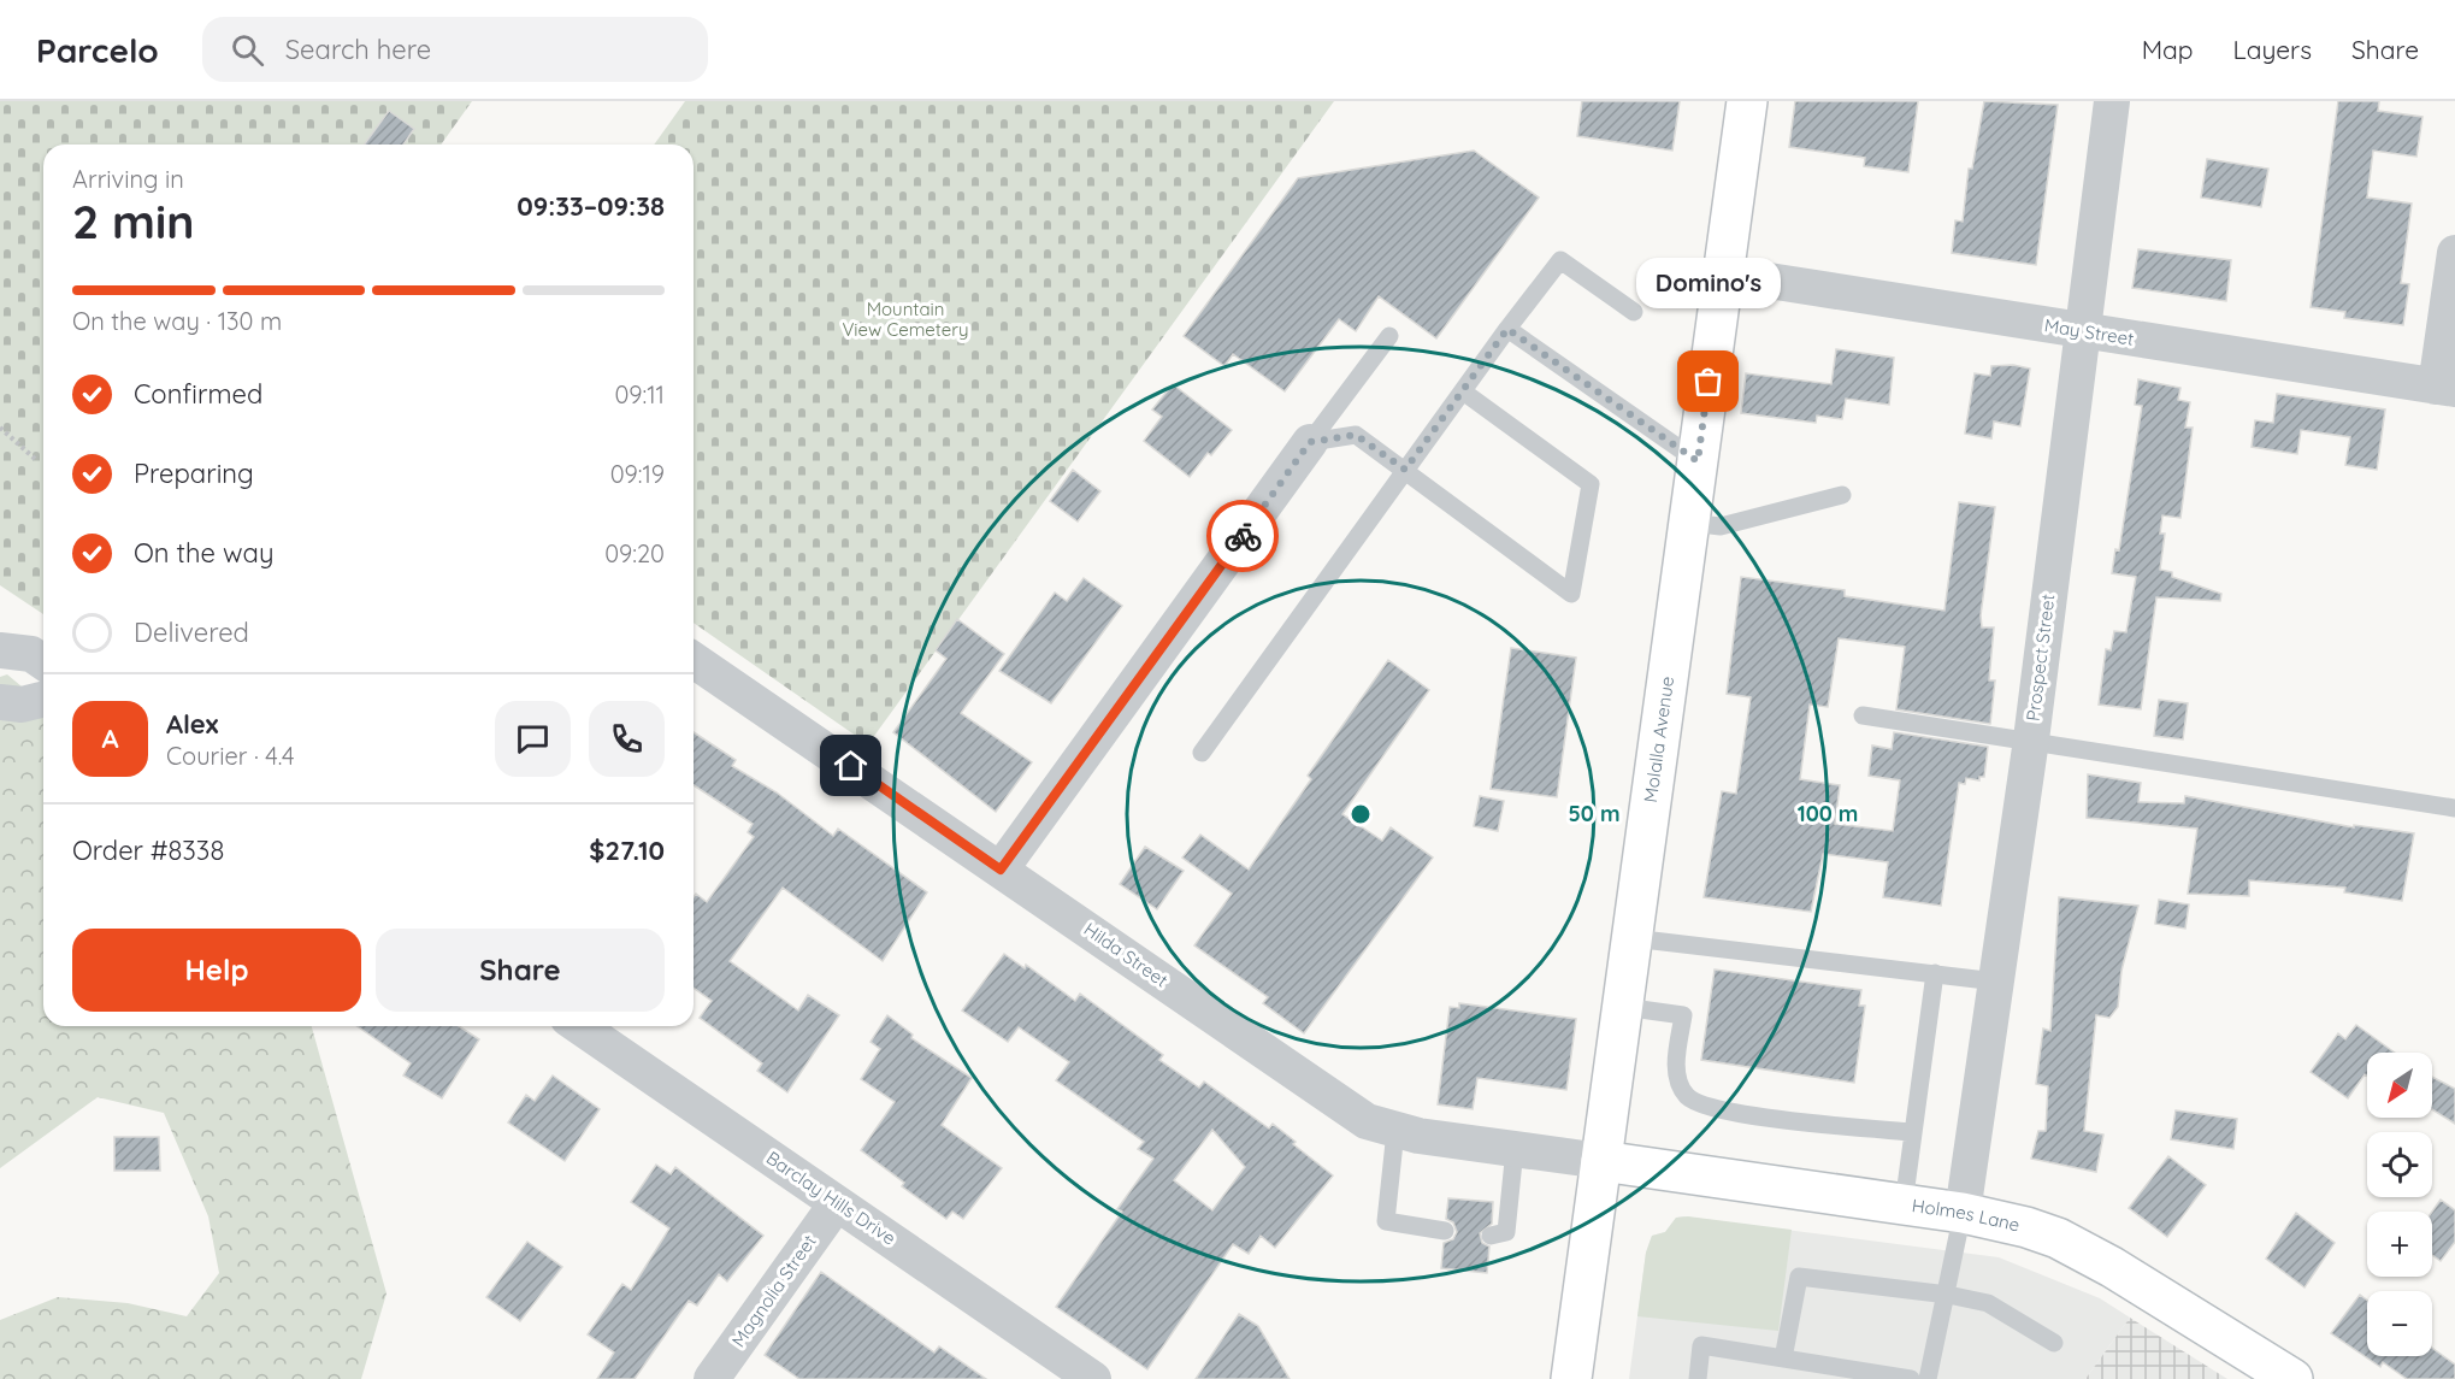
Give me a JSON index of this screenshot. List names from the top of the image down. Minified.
{"streets":{"main road":["Molalla Avenue","Holmes Lane"],"street":["May Street","Prospect Street","Hilda Street","Barclay Hills Drive","Magnolia Street"]},"crossings":[["May Street","Prospect Street"],["May Street","Molalla Avenue"],["Prospect Street","Holmes Lane"],["Molalla Avenue","Hilda Street"],["Molalla Avenue","Holmes Lane"],["Hilda Street","Holmes Lane"],["Barclay Hills Drive","Magnolia Street"]],"parks":["Mountain View Cemetery"],"places":["Domino's"],"north":"bottom left","page":{"header":"Parcelo","search":"Search here","nav":["Map","Layers","Share"],"heading":["2 min","Arriving in","09:33–09:38"],"panel":["Alex","Courier · 4.4","Order #8338","$27.10"],"bubble":"Domino's","bar":"On the way · 130 m","list":[["Confirmed","09:11"],["Preparing","09:19"],["On the way","09:20"],"Delivered"],"round":"A","buttons":["Help","Share"],"map_buttons":["+","−"]},"rings":["50 m","100 m"]}
